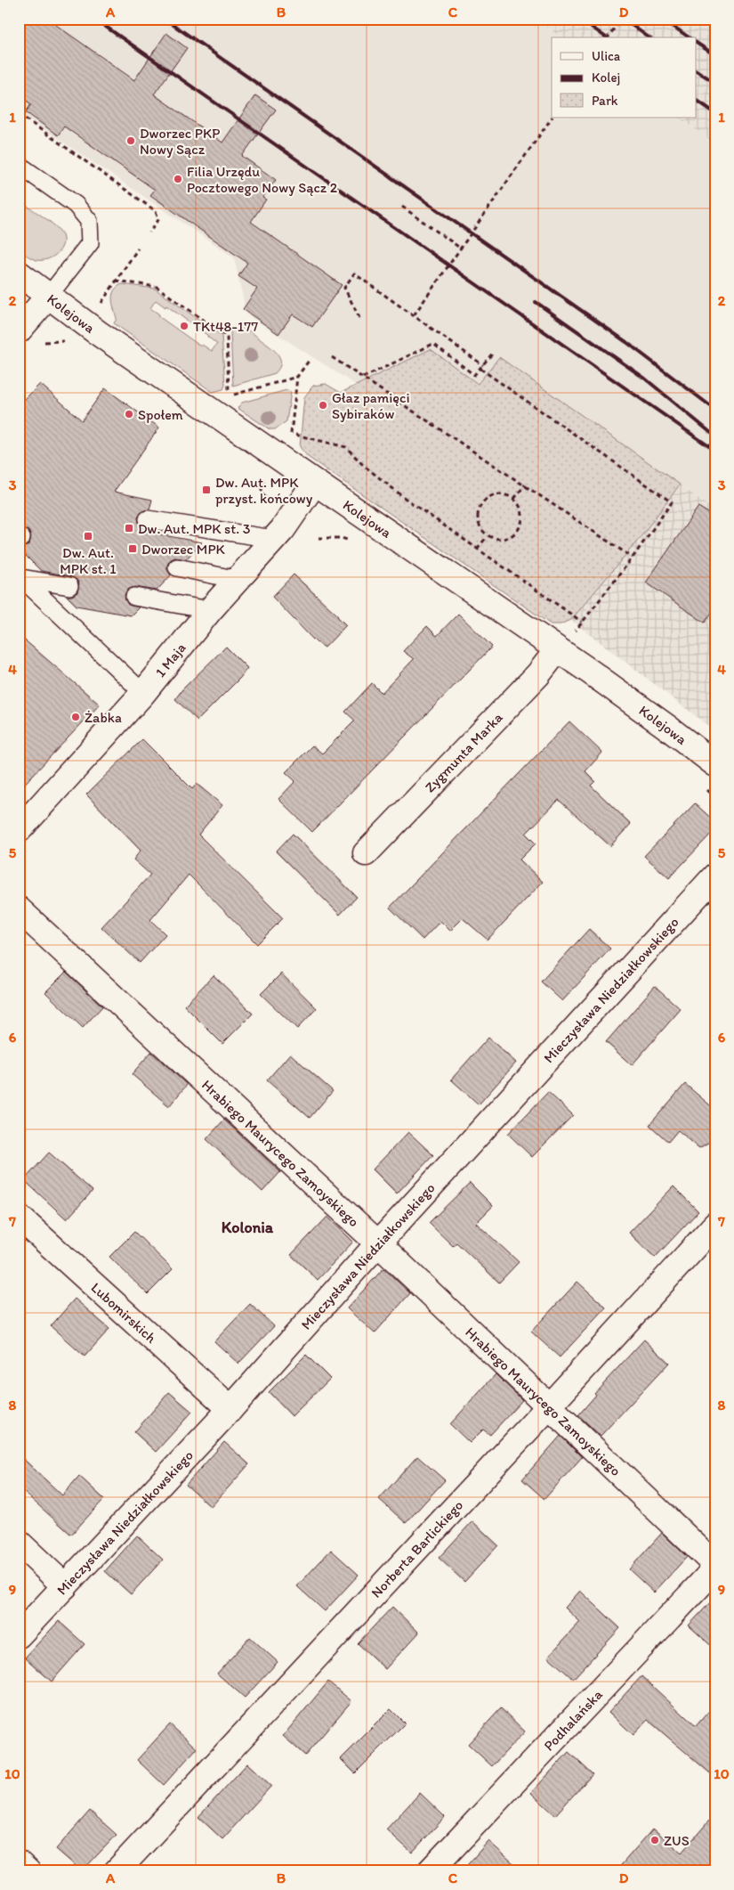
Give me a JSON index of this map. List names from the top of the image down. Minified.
{"streets":{"street":["Kolejowa","1 Maja","Zygmunta Marka","Mieczysława Niedziałkowskiego","Hrabiego Maurycego Zamoyskiego","Lubomirskich","Norberta Barlickiego","Podhalańska"]},"crossings":[["Kolejowa","1 Maja"],["Kolejowa","Zygmunta Marka"],["Mieczysława Niedziałkowskiego","Hrabiego Maurycego Zamoyskiego"],["Mieczysława Niedziałkowskiego","Lubomirskich"],["Hrabiego Maurycego Zamoyskiego","Norberta Barlickiego"]],"districts":["Kolonia"],"places":{"other":["Dworzec PKP Nowy Sącz","Filia Urzędu Pocztowego Nowy Sącz 2","TKt48-177","Głaz pamięci Sybiraków","Społem","Żabka","ZUS"],"transit":["Dw. Aut. MPK przyst. końcowy","Dw. Aut. MPK st. 3","Dw. Aut. MPK st. 1","Dworzec MPK"]},"legend":["Ulica","Kolej","Park"],"grid":{"columns":["A","B","C","D"],"rows":["1","2","3","4","5","6","7","8","9","10"]}}
